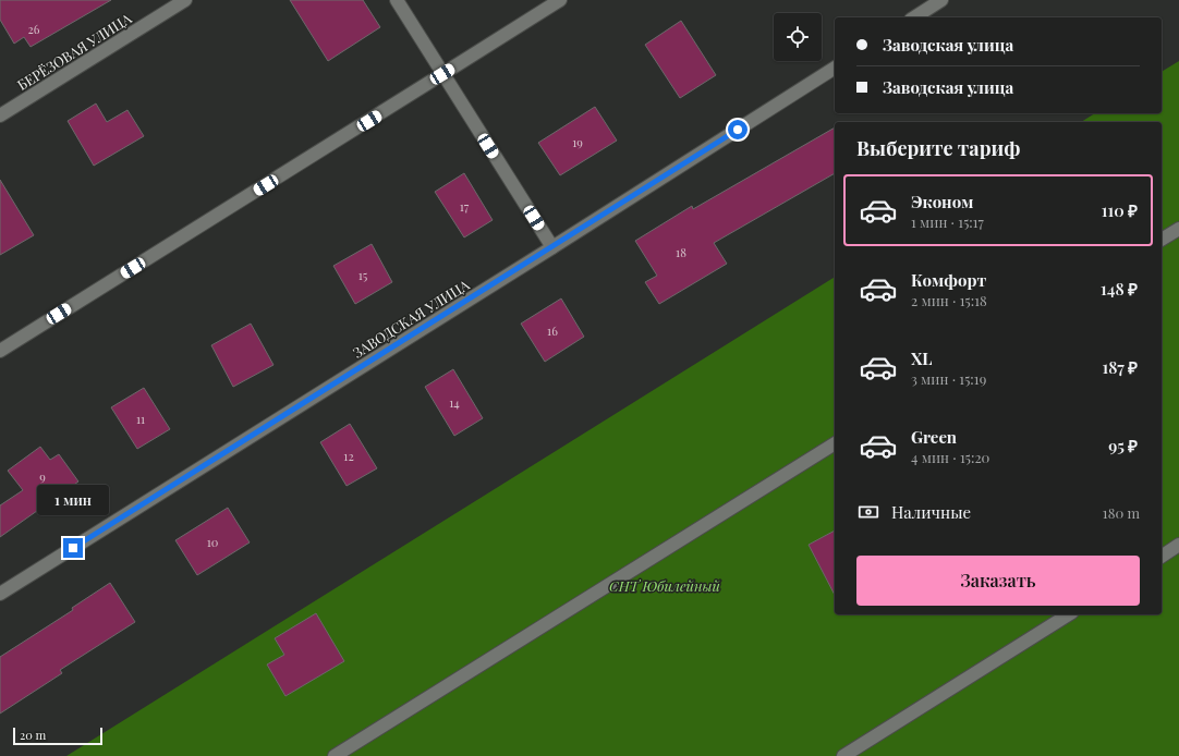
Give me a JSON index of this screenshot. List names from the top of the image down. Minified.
{"streets":{"street":["БЕРЁЗОВАЯ УЛИЦА","ЗАВОДСКАЯ УЛИЦА"]},"parks":["СНТ Юбилейный"],"house_numbers":["26","19","17","18","15","16","14","11","12","9","10"],"scale_bar":"20 m","page":{"banner":["Заводская улица","Заводская улица"],"heading":"Выберите тариф","list":[{"name":"Эконом","note":"1 мин · 15:17","value":"110 ₽"},{"name":"Комфорт","note":"2 мин · 15:18","value":"148 ₽"},{"name":"XL","note":"3 мин · 15:19","value":"187 ₽"},{"name":"Green","note":"4 мин · 15:20","value":"95 ₽"}],"bubble":"1 мин","pay":["Наличные","180 m"],"buttons":"Заказать","scale":"20 m"}}
